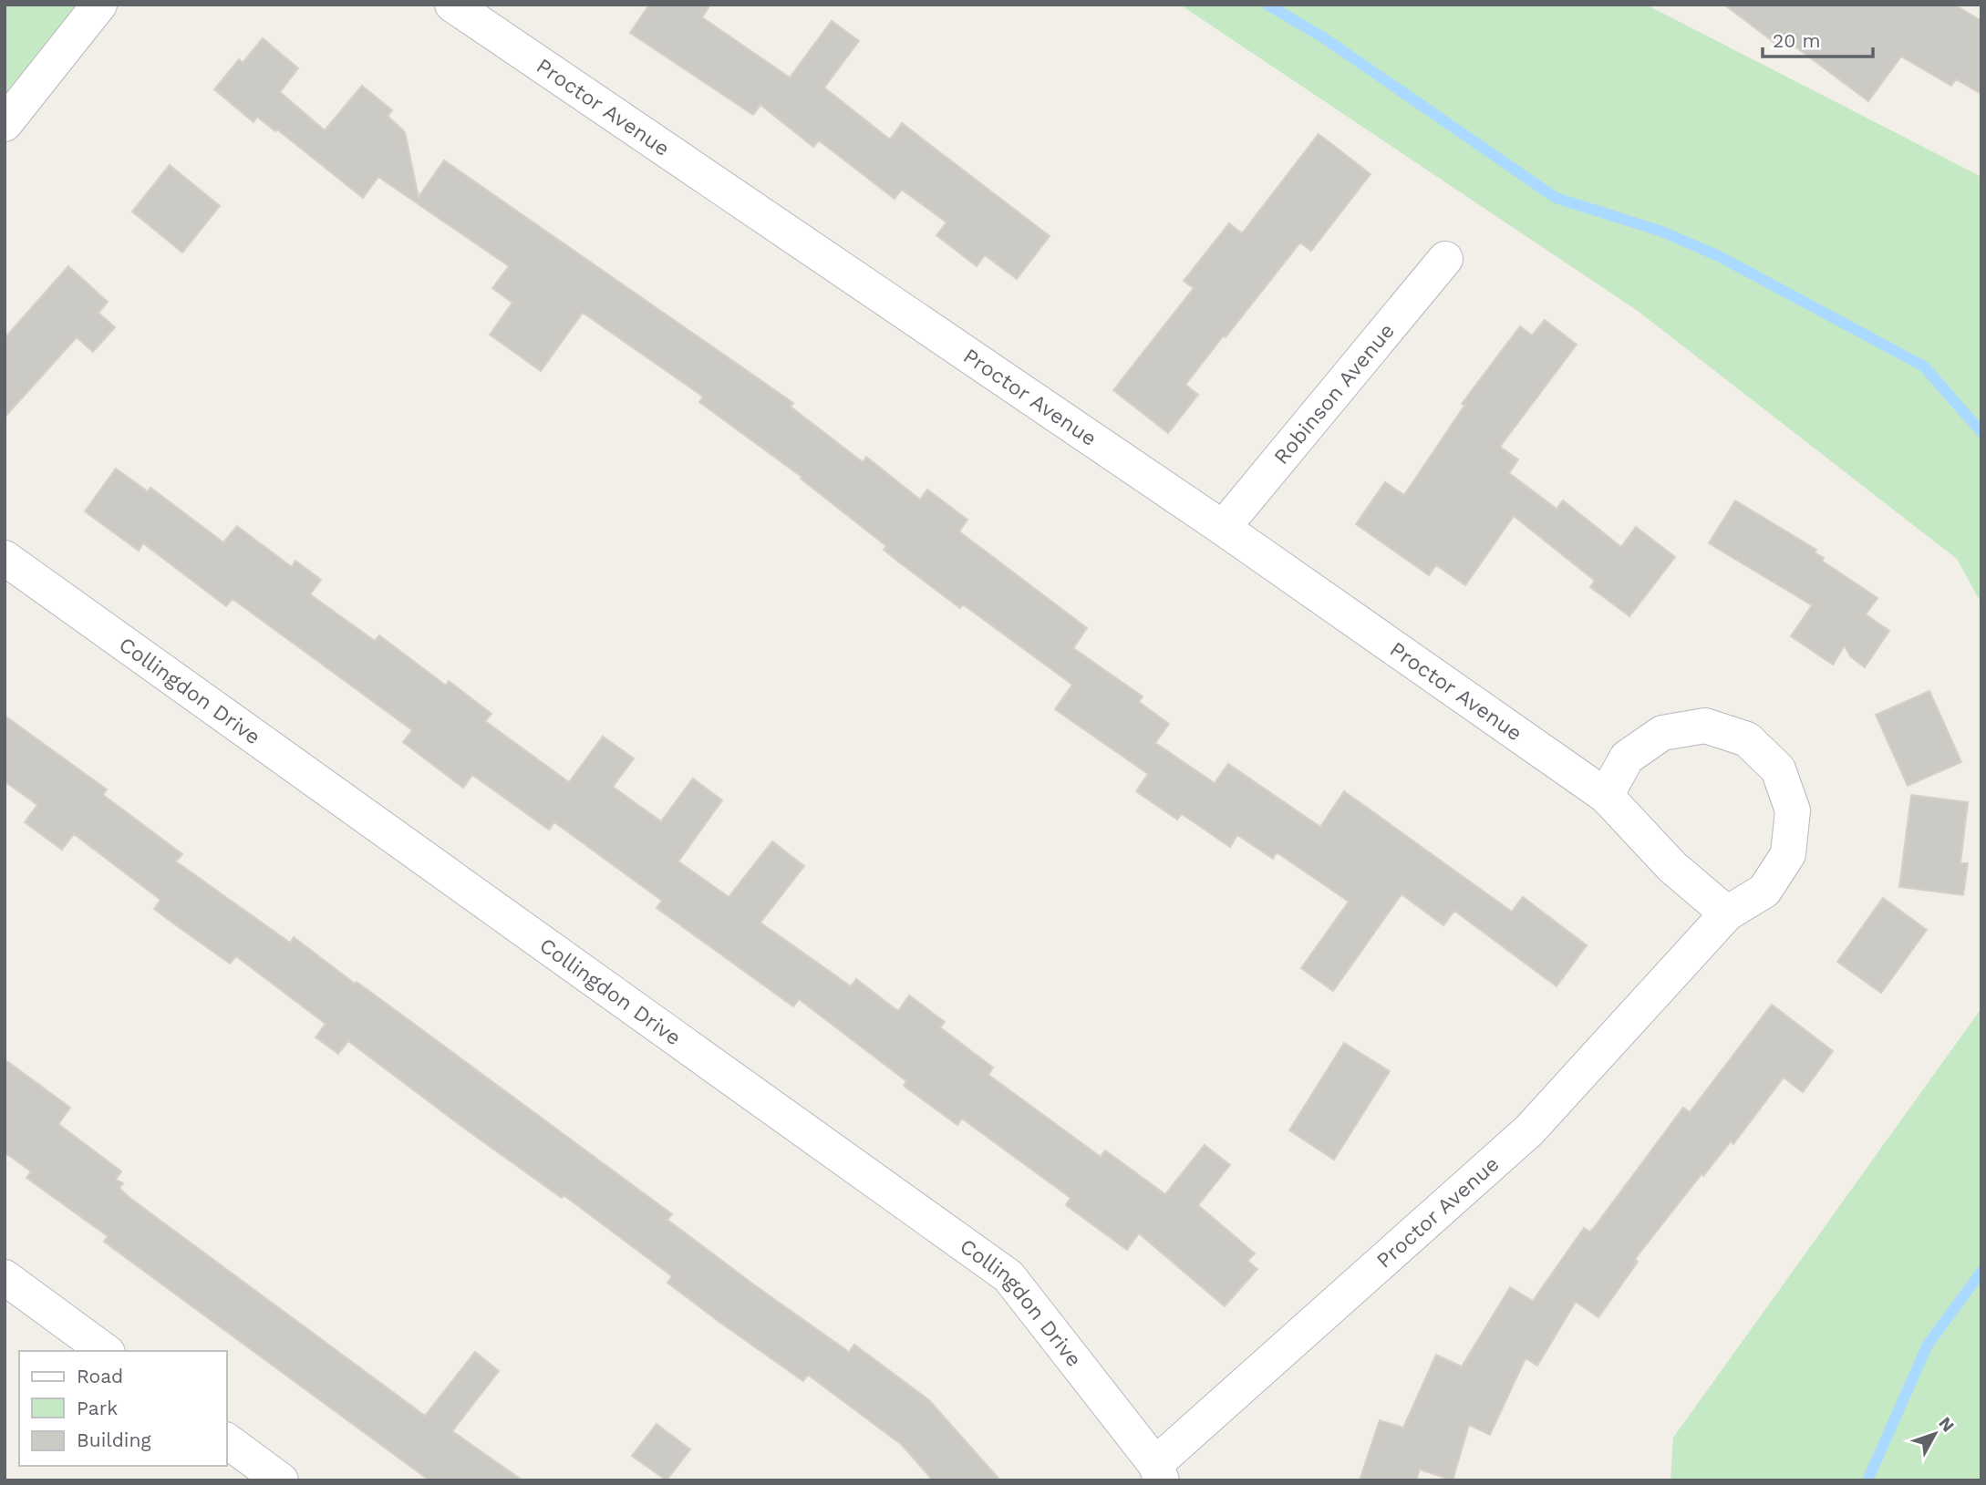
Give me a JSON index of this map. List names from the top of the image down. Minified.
{"streets":{"street":["Proctor Avenue","Robinson Avenue","Collingdon Drive"]},"crossings":[["Proctor Avenue","Robinson Avenue"],["Proctor Avenue","Collingdon Drive"]],"legend":["Road","Park","Building"],"scale_bar":"20 m","north":"top right"}
